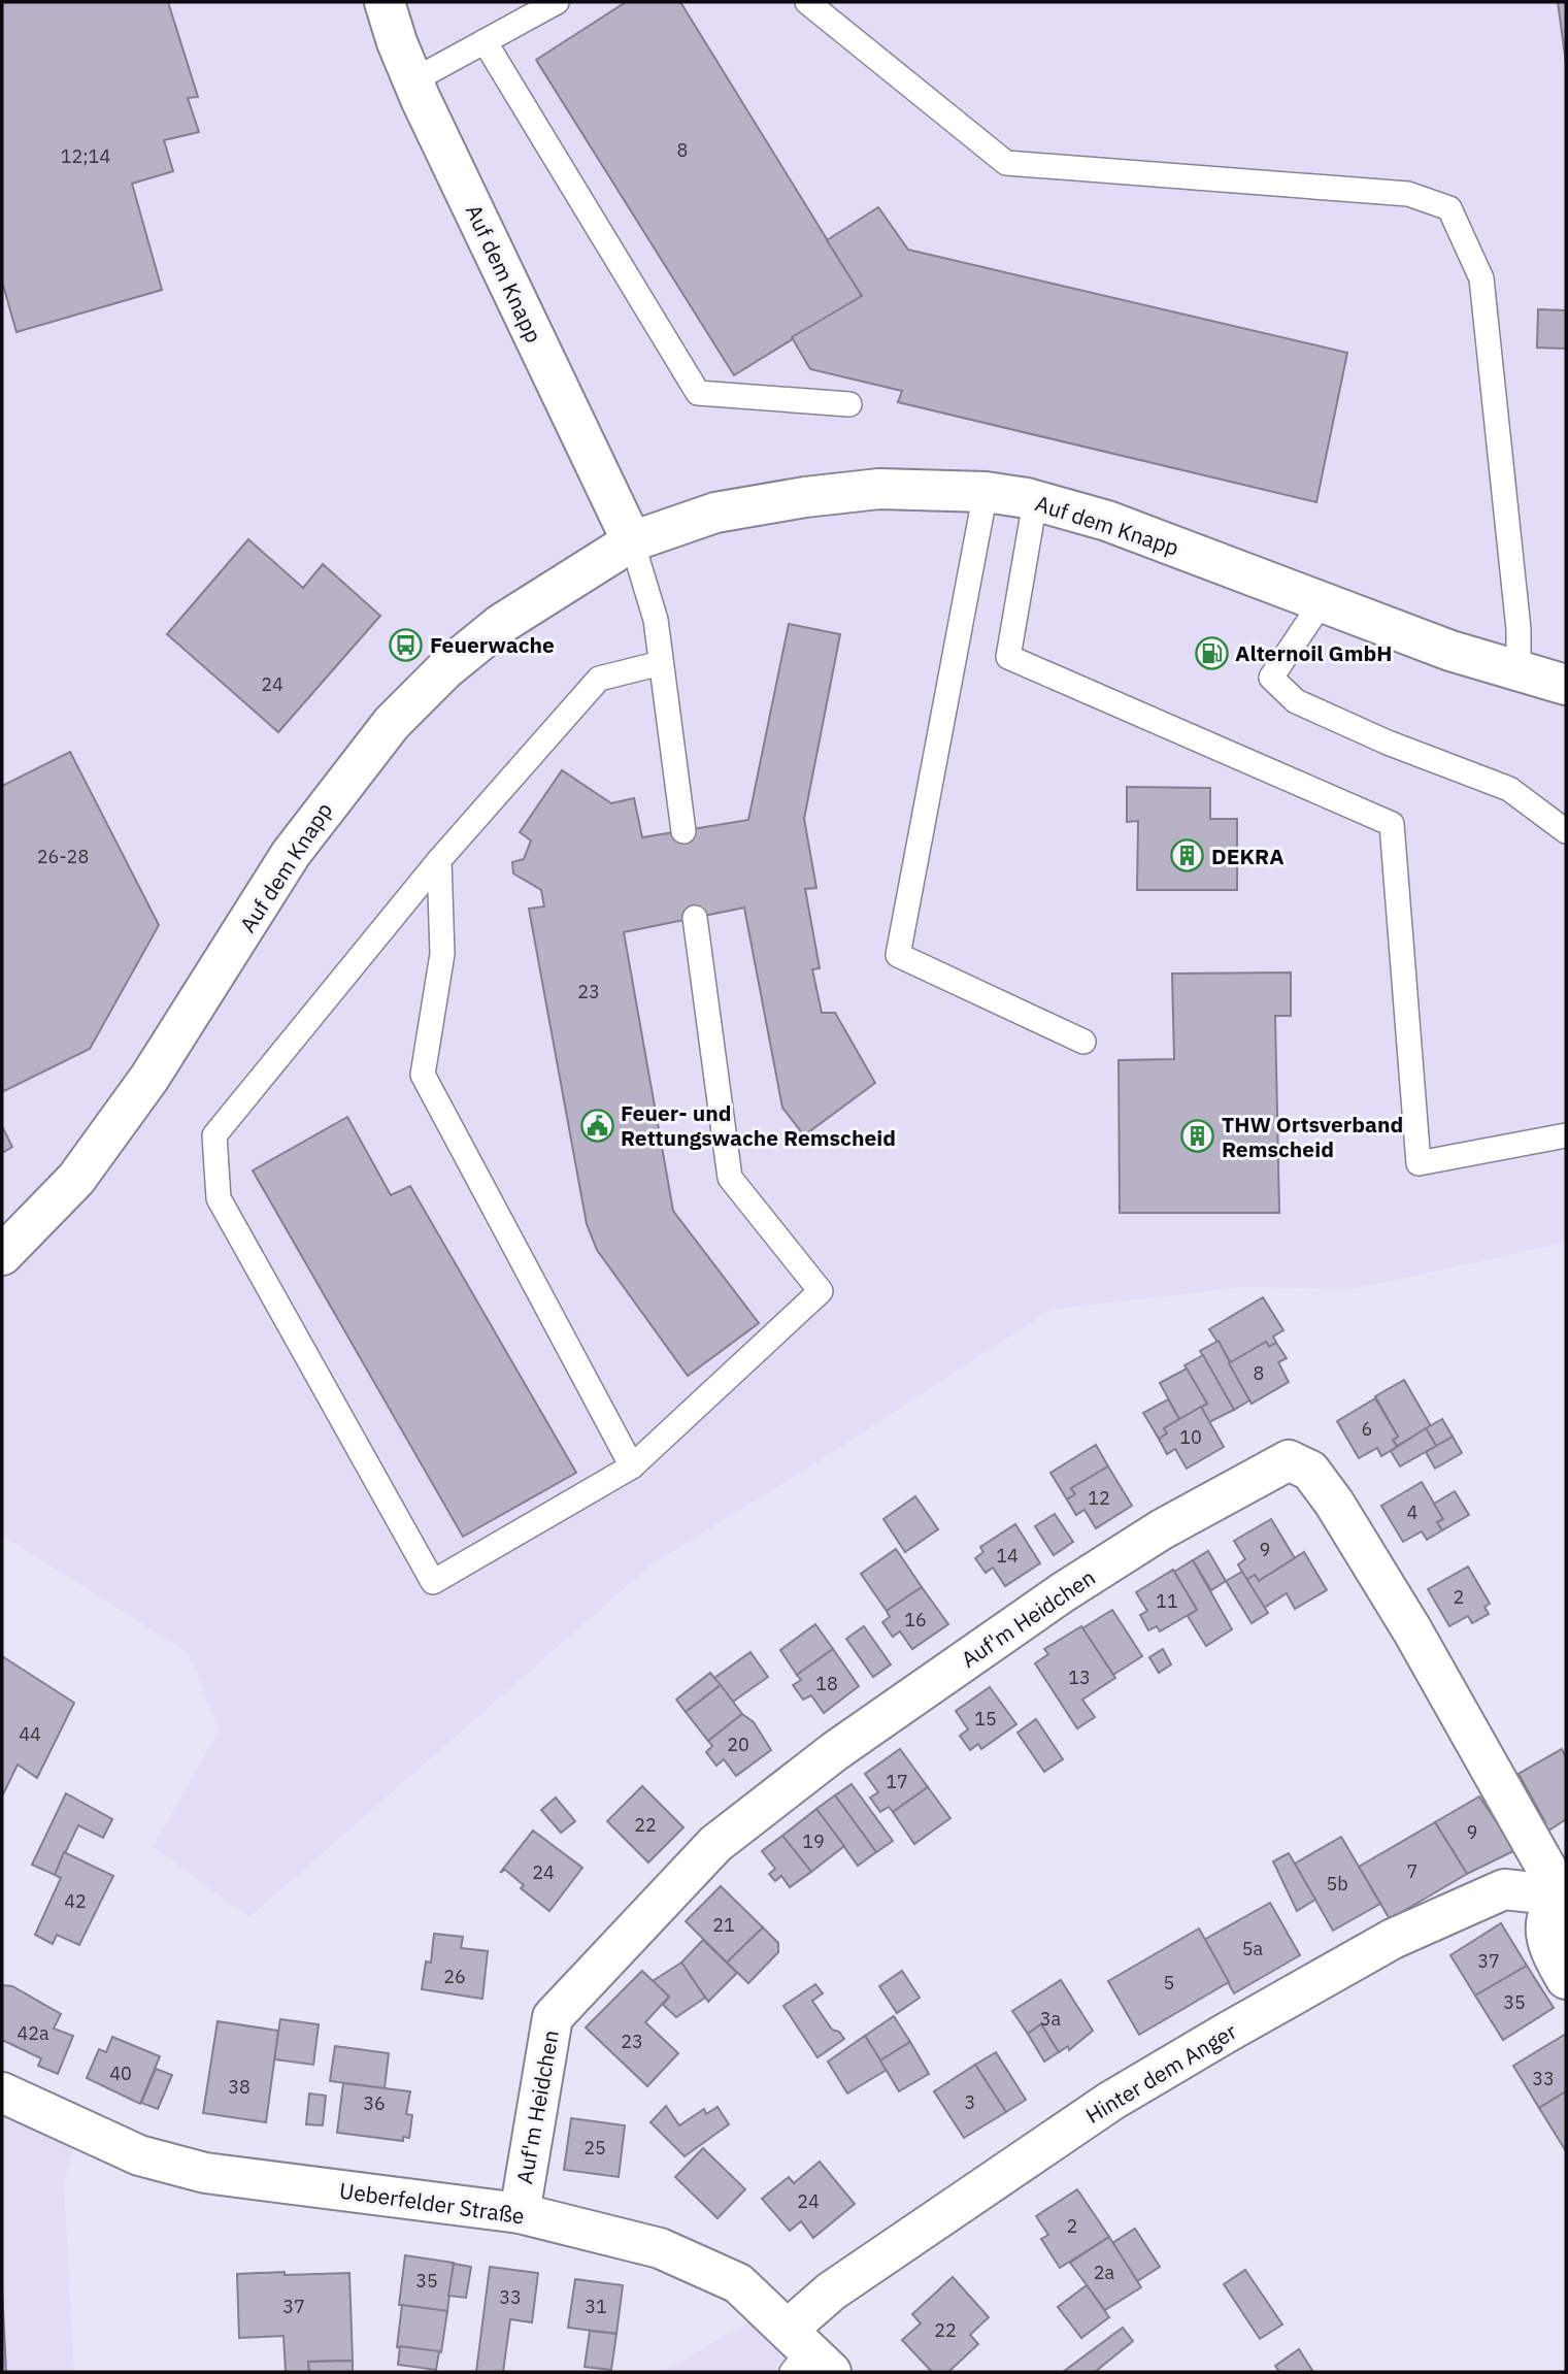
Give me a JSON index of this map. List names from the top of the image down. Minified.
{"streets":{"street":["Auf dem Knapp","Auf'm Heidchen","Hinter dem Anger","Ueberfelder Straße"]},"crossings":[["Auf'm Heidchen","Hinter dem Anger"],["Auf'm Heidchen","Ueberfelder Straße"],["Hinter dem Anger","Ueberfelder Straße"]],"places":{"bus stop":["Feuerwache"],"fuel station":["Alternoil GmbH"],"building":["DEKRA","THW Ortsverband Remscheid"],"public building":["Feuer- und Rettungswache Remscheid"]},"house_numbers":["8","12;14","24","26-28","23","8","6","10","12","4","9","14","2","11","16","13","18","15","44","20","17","22","9","19","7","24","5b","42","21","5a","37","26","5","35","3a","42a","23","40","33","38","3","36","25","24","2","2a","35","33","37","31","22"]}
